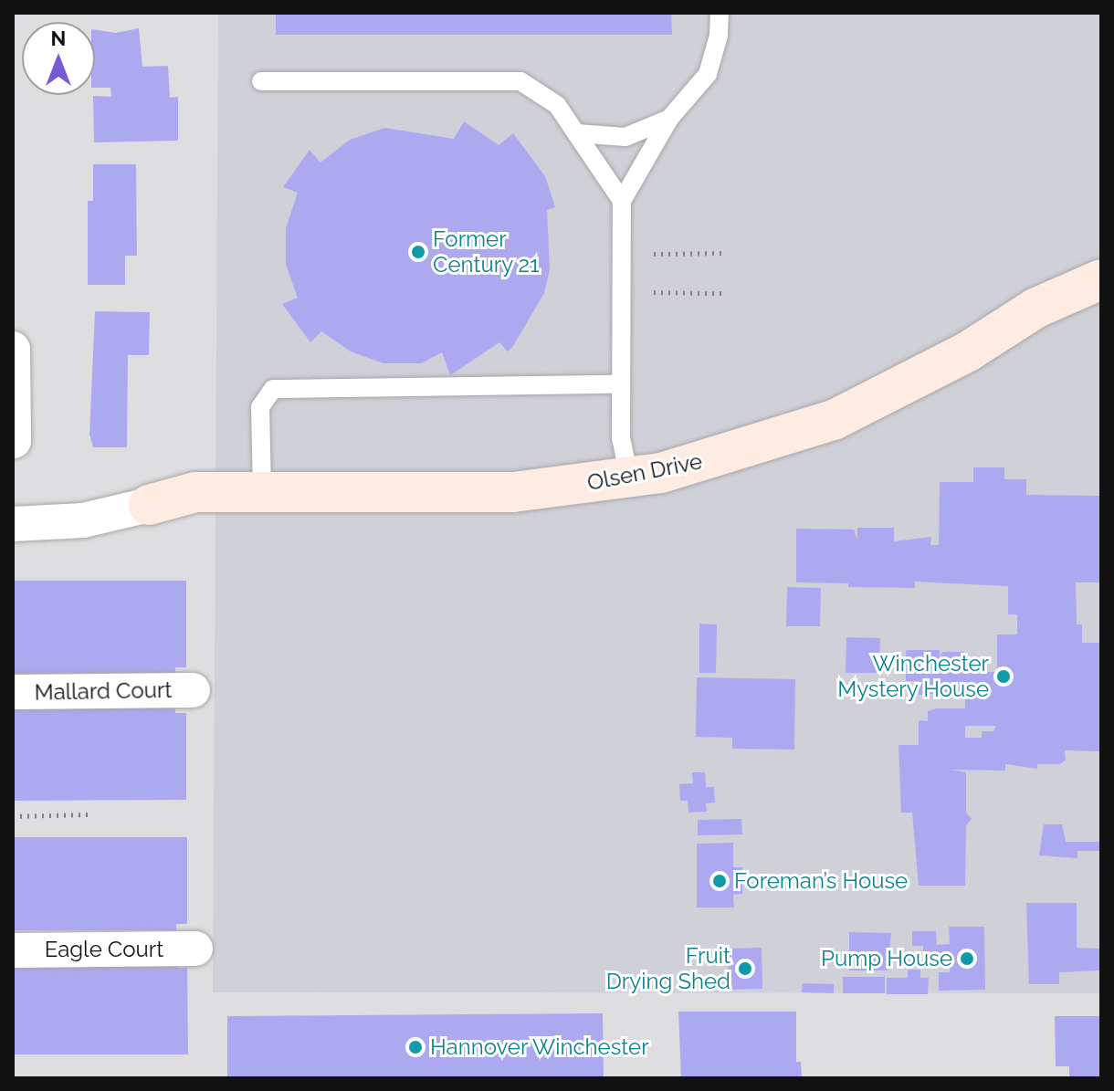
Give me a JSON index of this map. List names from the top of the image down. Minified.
{"streets":{"street":["Olsen Drive","Mallard Court","Eagle Court"]},"places":["Former Century 21","Winchester Mystery House","Foreman’s House","Pump House","Fruit Drying Shed","Hannover Winchester"],"north":"top"}
